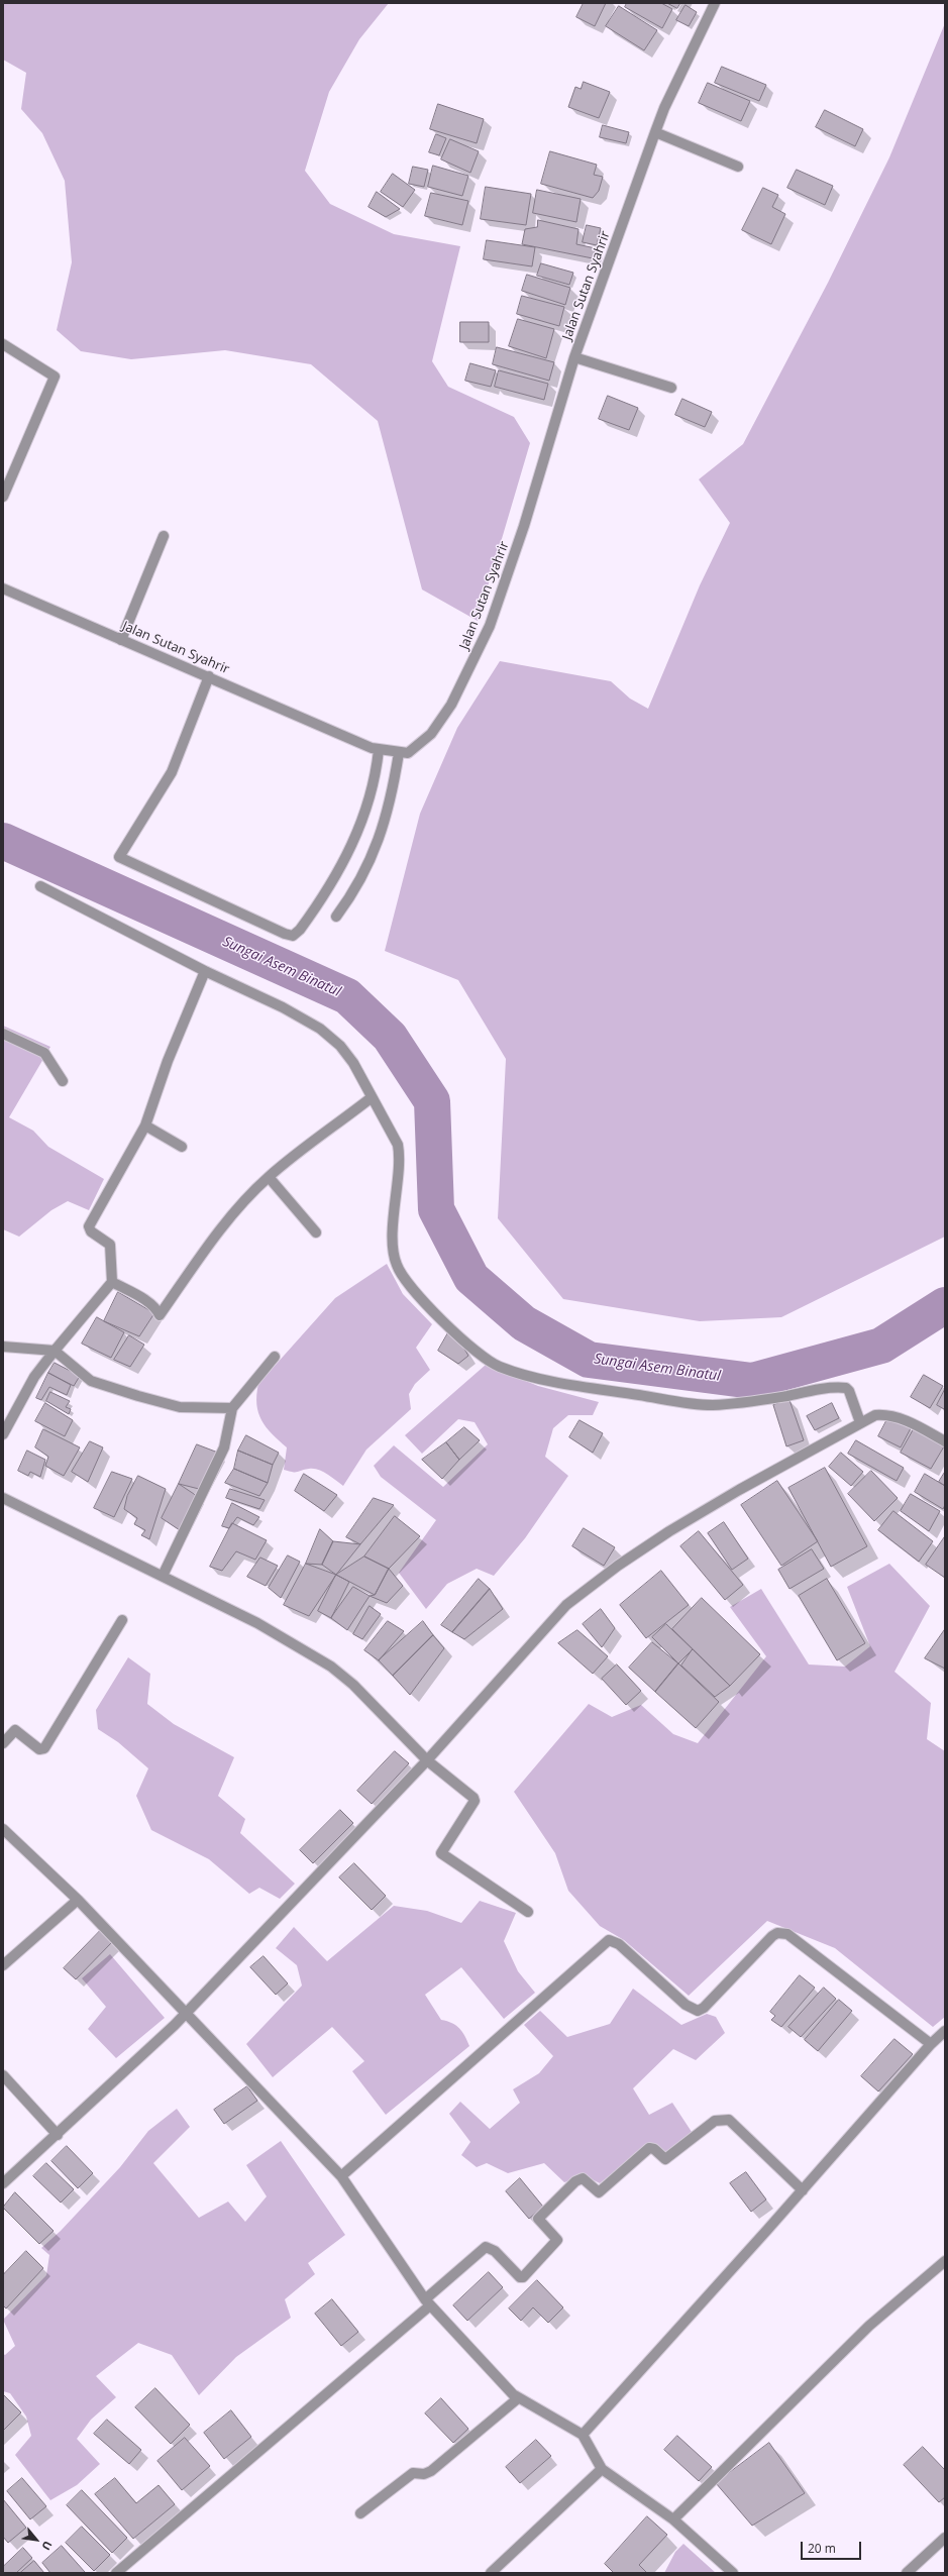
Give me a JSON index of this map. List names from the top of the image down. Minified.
{"streets":{"street":["Jalan Sutan Syahrir"]},"water":["Sungai Asem Binatul"],"scale_bar":"20 m","north":"bottom right"}
